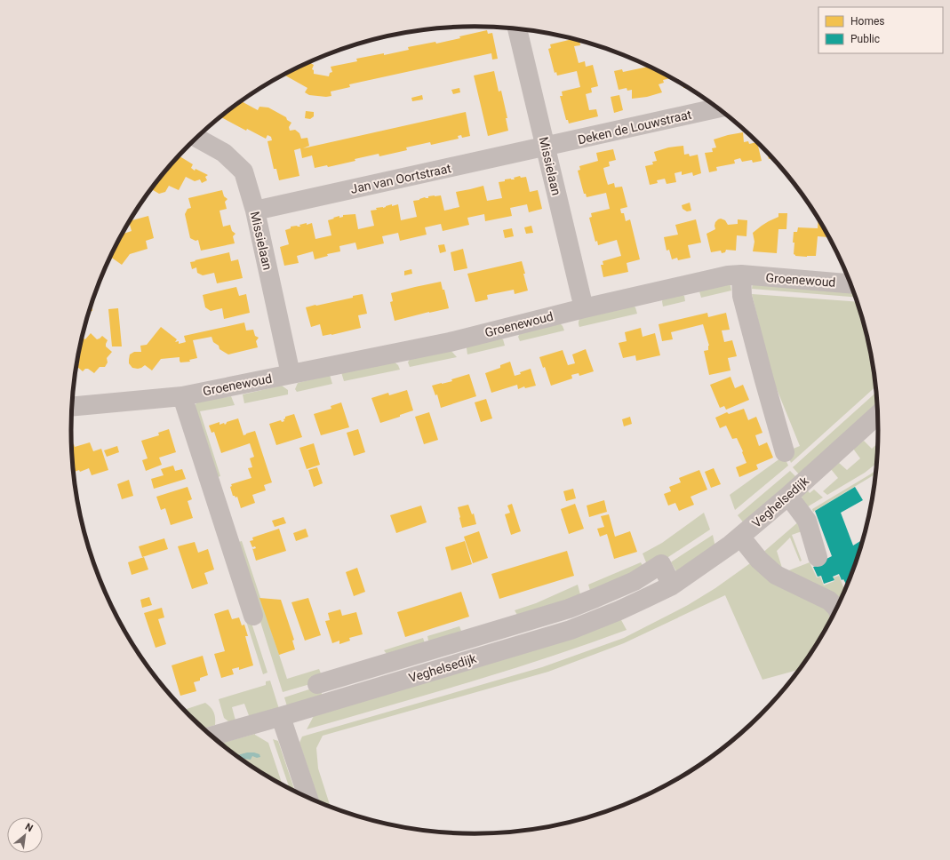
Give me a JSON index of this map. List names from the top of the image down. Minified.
{"streets":{"street":["Deken de Louwstraat","Missielaan","Jan van Oortstraat","Groenewoud","Veghelsedijk"]},"crossings":[["Deken de Louwstraat","Missielaan"],["Deken de Louwstraat","Jan van Oortstraat"],["Missielaan","Jan van Oortstraat"],["Missielaan","Groenewoud"]],"legend":["Homes","Public"],"north":"top right"}
